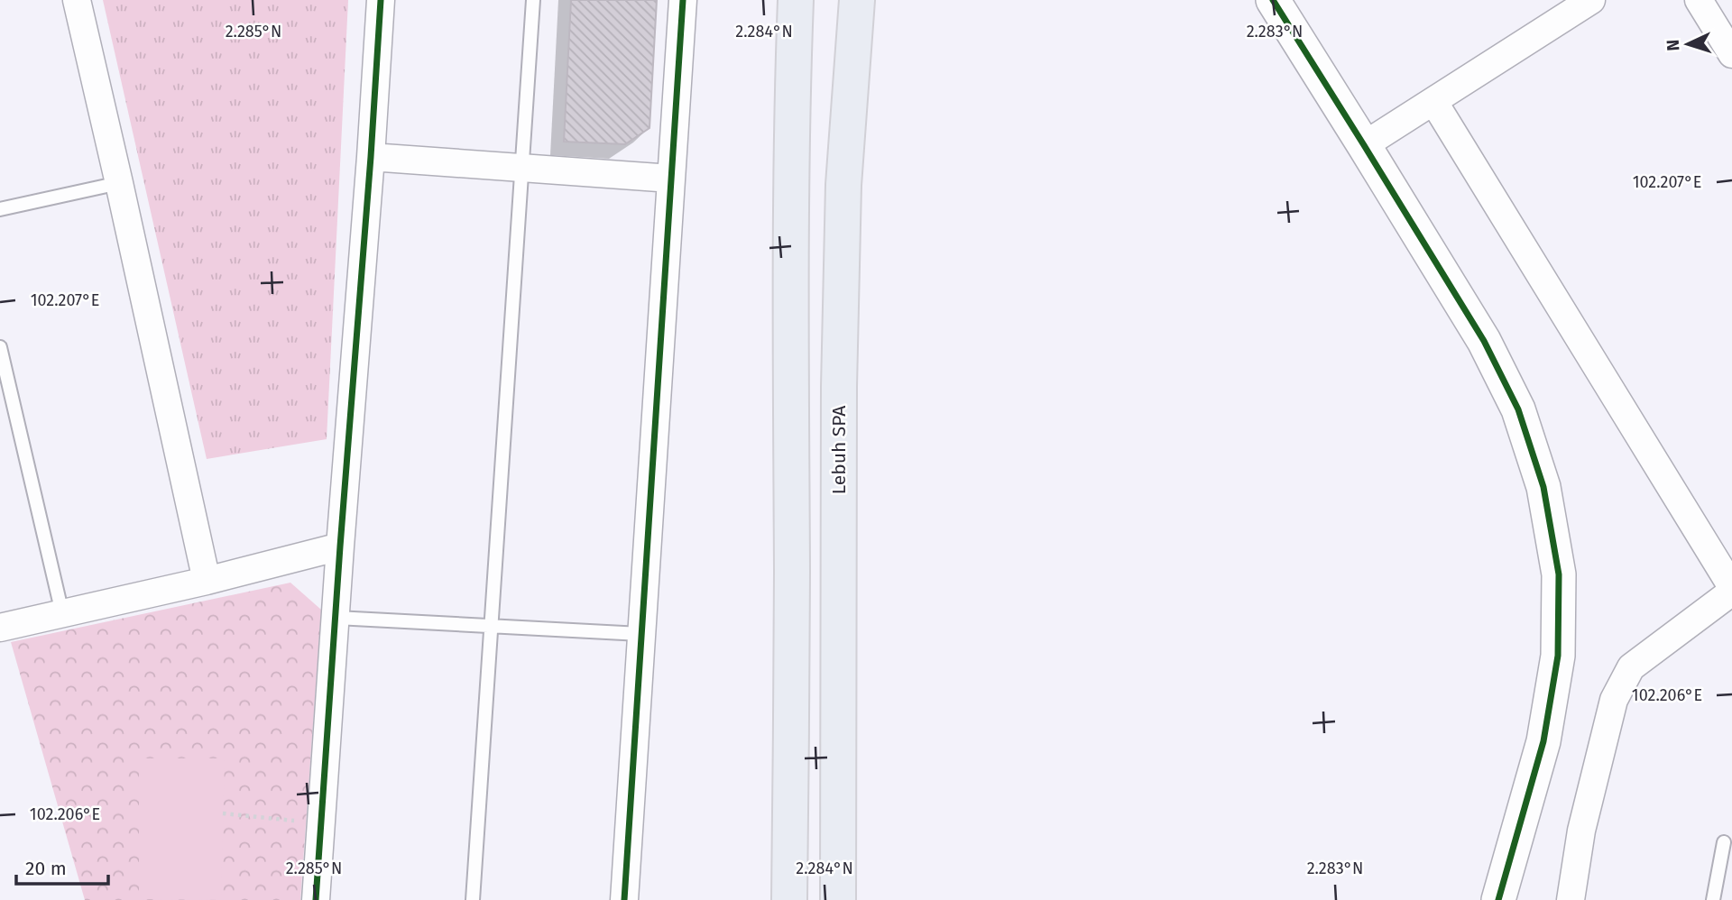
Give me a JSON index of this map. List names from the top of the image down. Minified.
{"streets":{"highway":["Lebuh SPA"]},"scale_bar":"20 m","north":"left","coordinates":["2.285°N","2.284°N","2.283°N","102.207°E","102.206°E"]}
